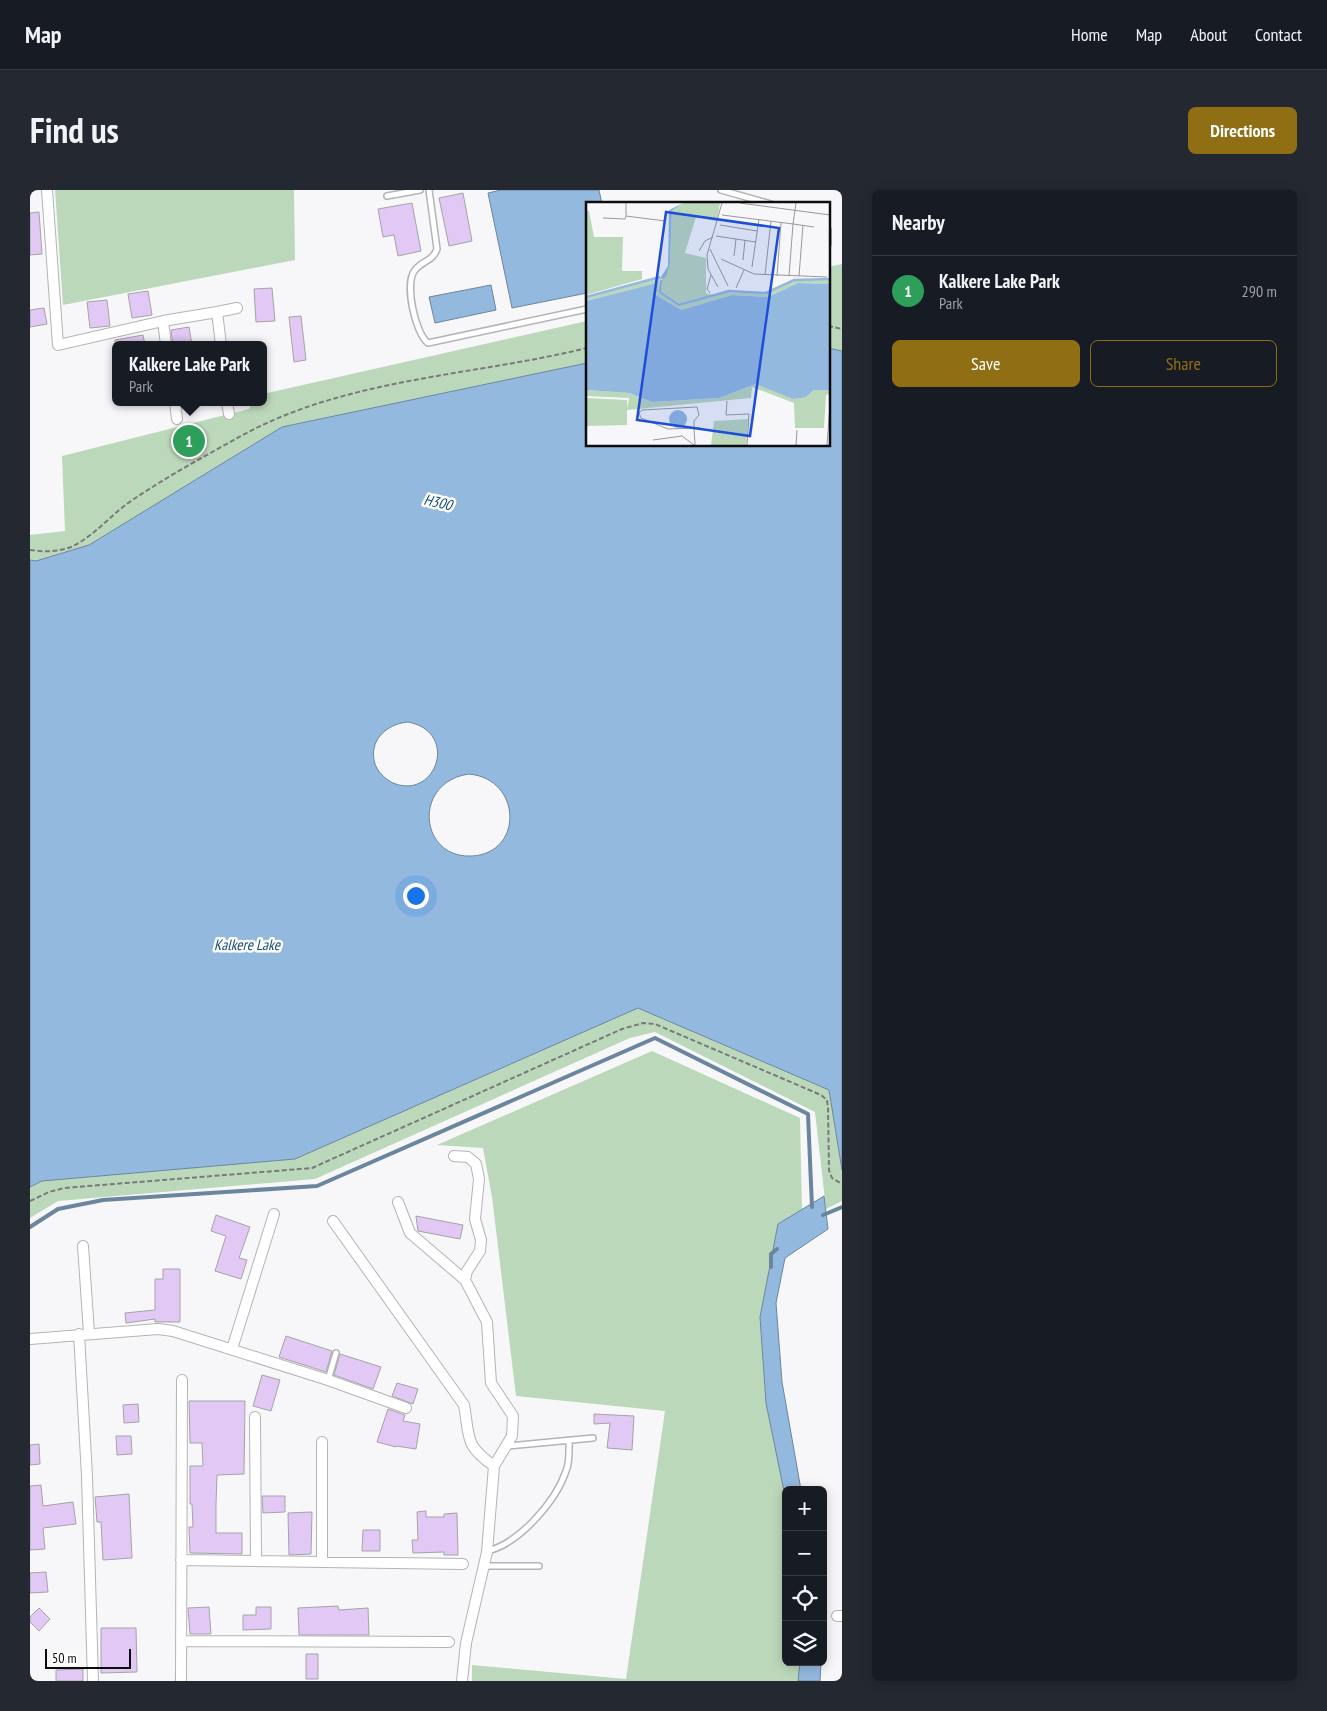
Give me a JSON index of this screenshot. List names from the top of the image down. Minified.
{"water":["H300","Kalkere Lake"],"scale_bar":"50 m","page":{"header":"Map","nav":["Home","Map","About","Contact"],"title":"Find us","buttons":["Directions",["Save","Share"]],"heading":"Nearby","list":[{"mark":"1","name":"Kalkere Lake Park","note":"Park","value":"290 m"}],"popup":["Kalkere Lake Park","Park"],"pins":"1","map_buttons":["+","−"],"scale":"50 m"}}
